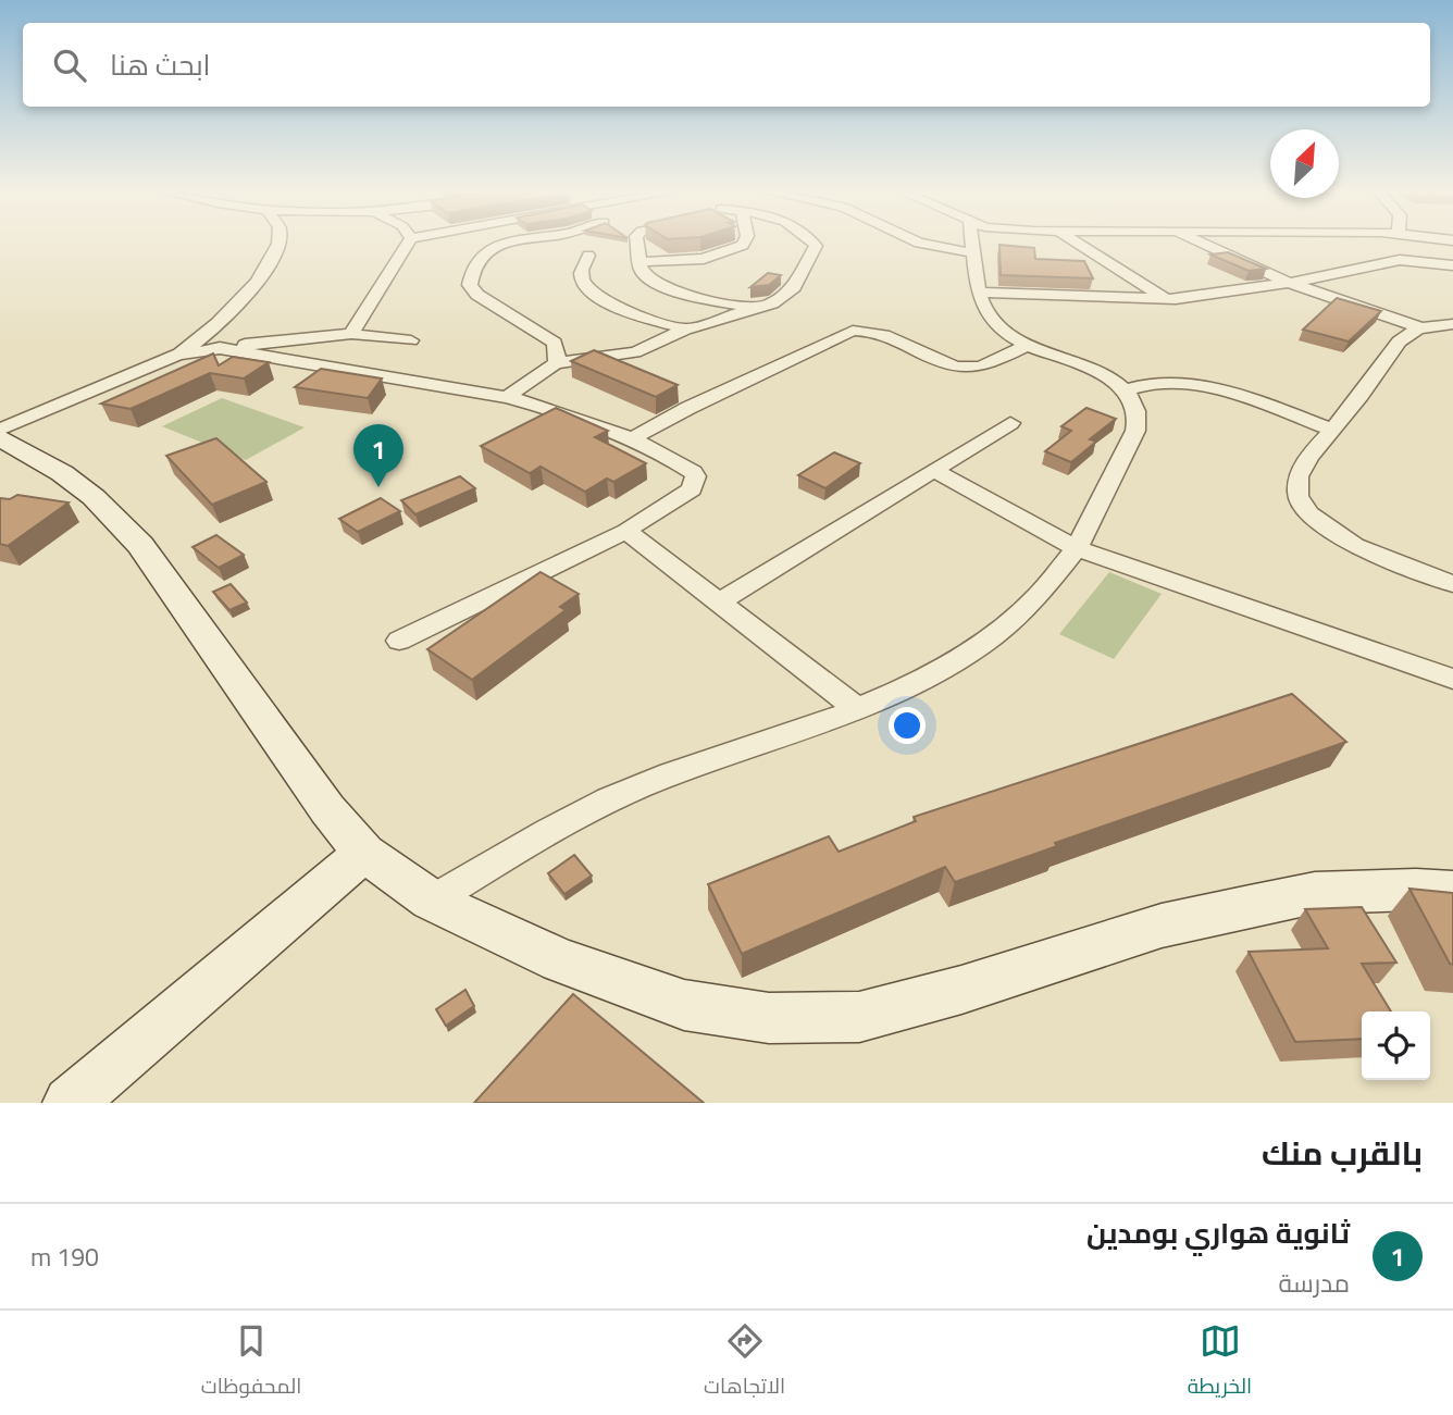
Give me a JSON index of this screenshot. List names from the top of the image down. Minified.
{"north":"top right","page":{"search":"ابحث هنا","pins":"1","heading":"بالقرب منك","list":[{"mark":"1","name":"ثانوية هواري بومدين","note":"مدرسة","value":"190 m"}],"nav":["الخريطة","الاتجاهات","المحفوظات"]}}
